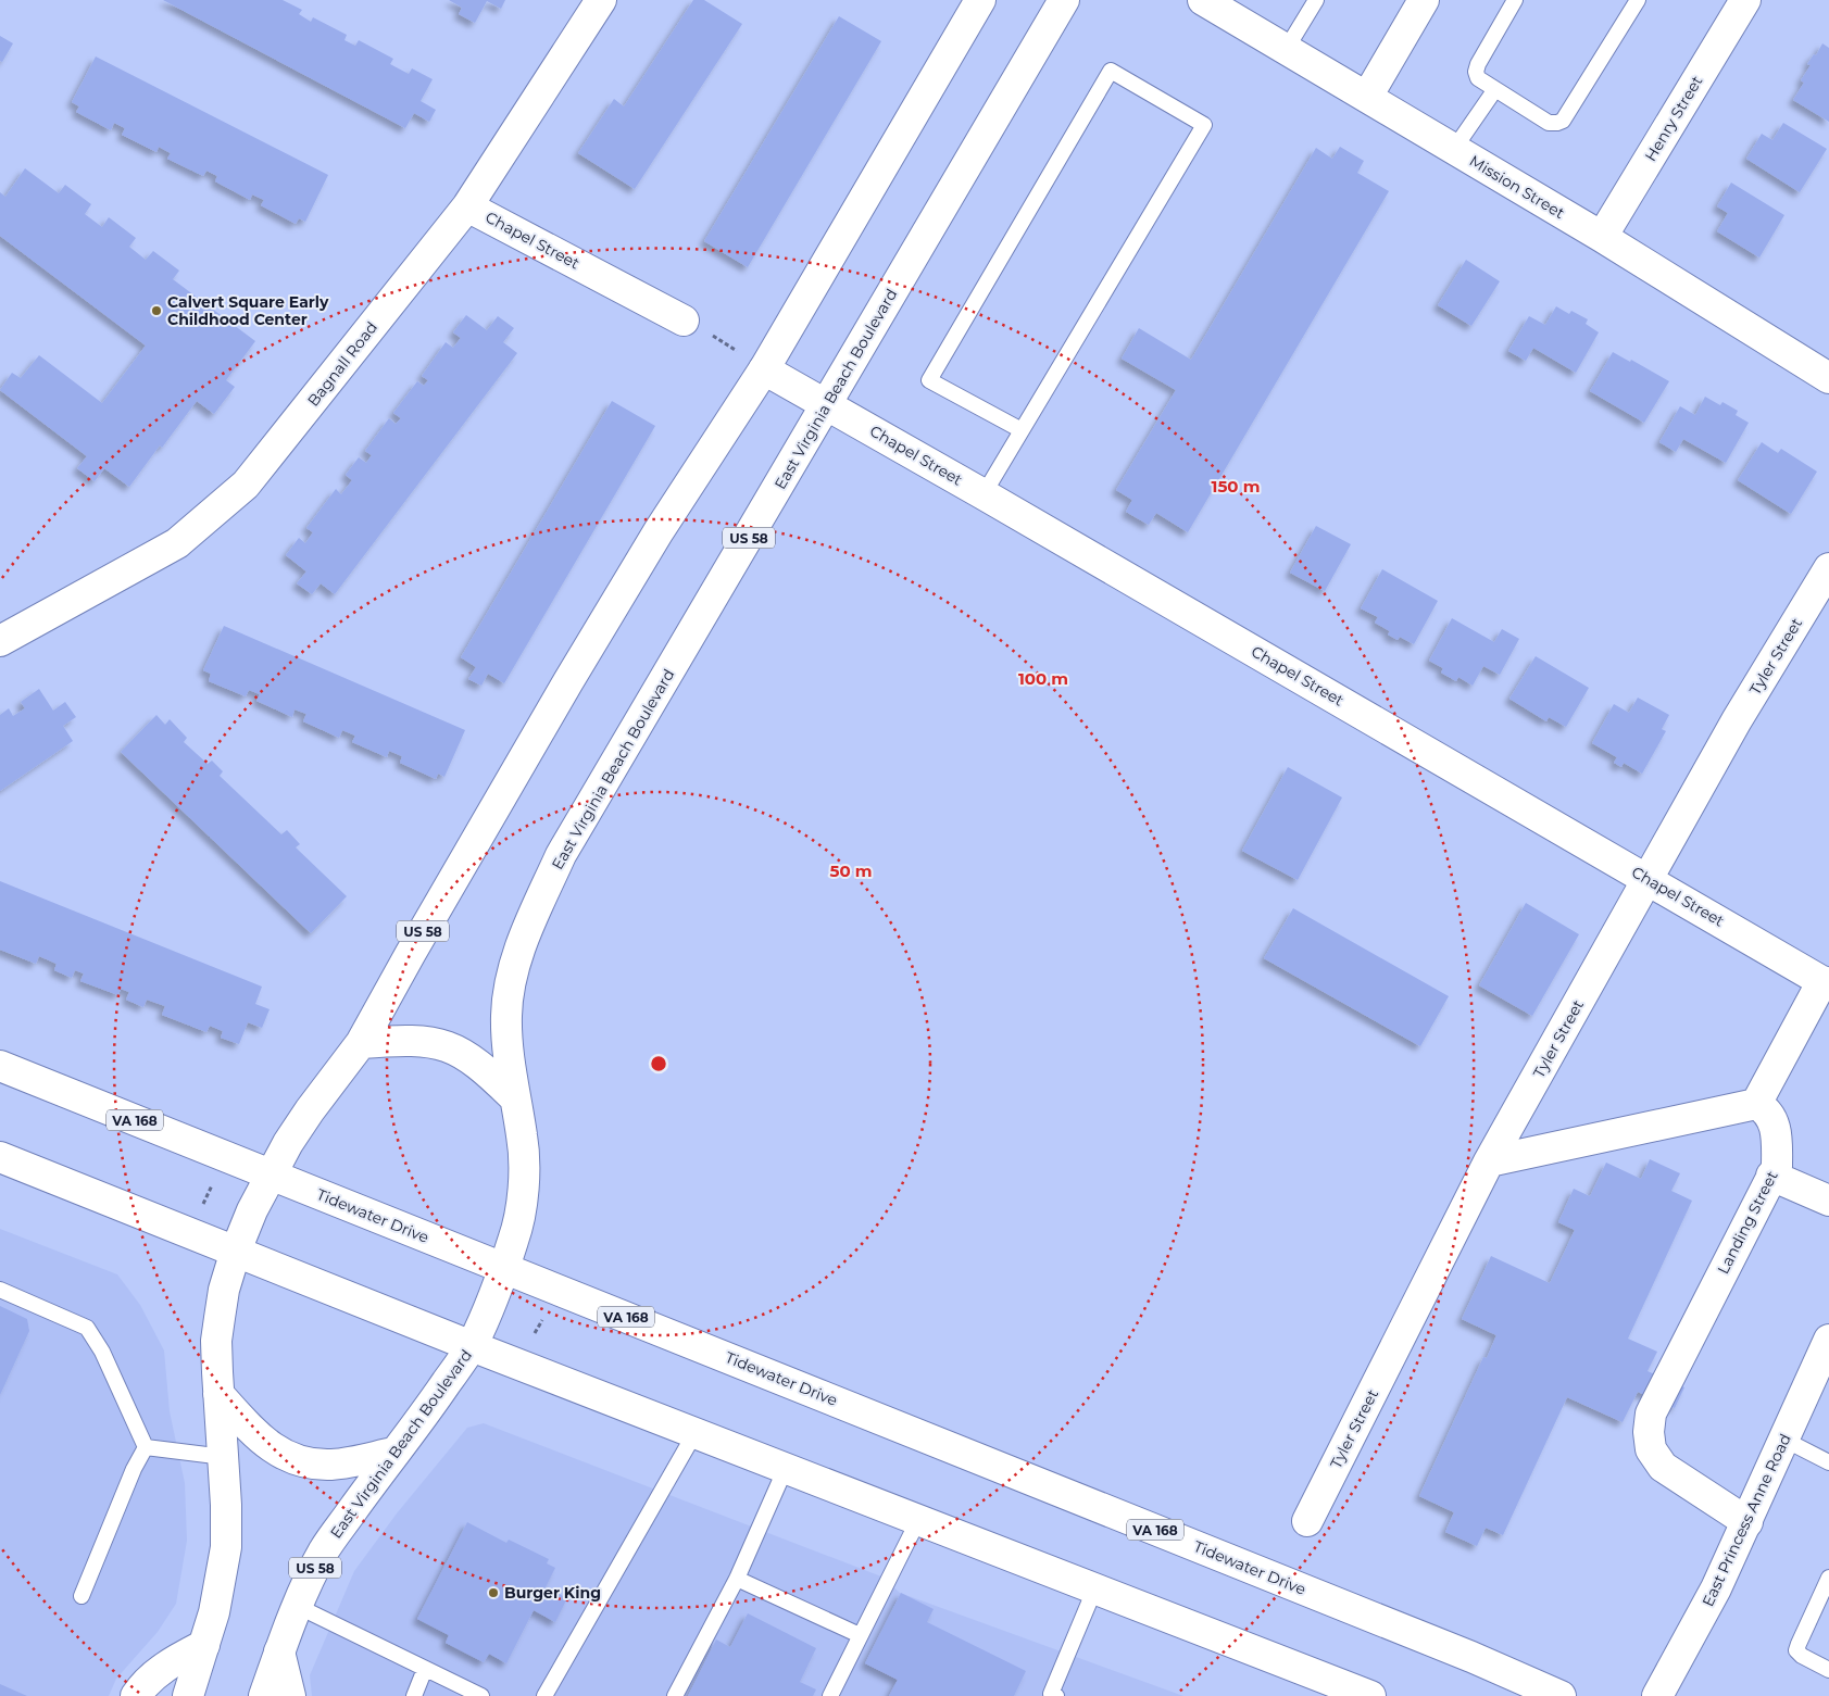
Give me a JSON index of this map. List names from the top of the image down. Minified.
{"streets":{"main road":["Henry Street","Mission Street","Chapel Street","Bagnall Road","East Virginia Beach Boulevard","US 58","Tyler Street","VA 168","Tidewater Drive","Landing Street","East Princess Anne Road"]},"crossings":[["Henry Street","Mission Street"],["Chapel Street","Bagnall Road"],["Chapel Street","East Virginia Beach Boulevard"],["Chapel Street","US 58"],["Chapel Street","Tyler Street"],["East Virginia Beach Boulevard","Tidewater Drive"],["US 58","Tidewater Drive"],["Landing Street","East Princess Anne Road"]],"places":["Calvert Square Early Childhood Center","Burger King"],"rings":["150 m","100 m","50 m"]}
